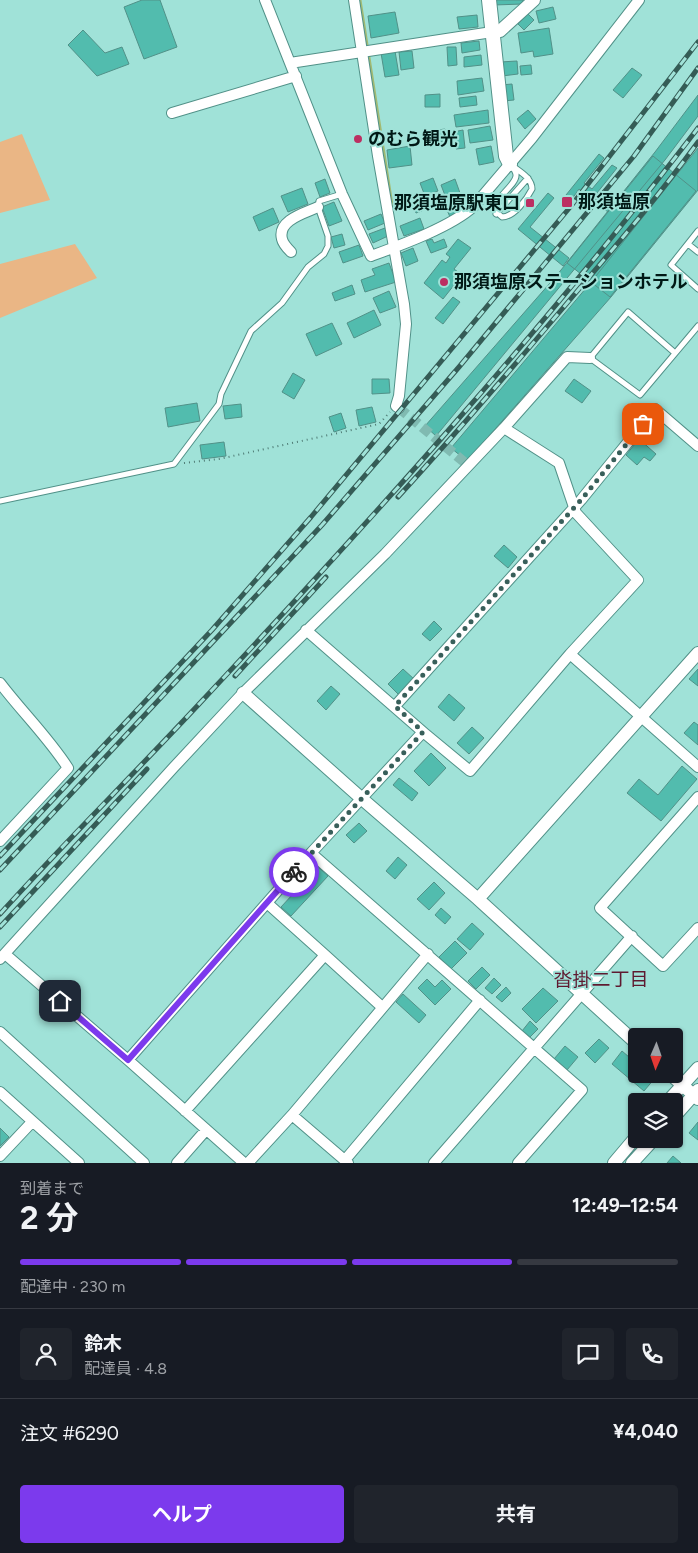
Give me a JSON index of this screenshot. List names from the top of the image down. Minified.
{"districts":["沓掛二丁目"],"places":{"other":["のむら観光","那須塩原ステーションホテル"],"transit":["那須塩原","那須塩原駅東口"]},"north":"bottom","page":{"heading":["2 分","到着まで","12:49–12:54"],"panel":["鈴木","配達員 · 4.8","注文 #6290","¥4,040"],"bar":"配達中 · 230 m","buttons":["ヘルプ","共有"]}}
